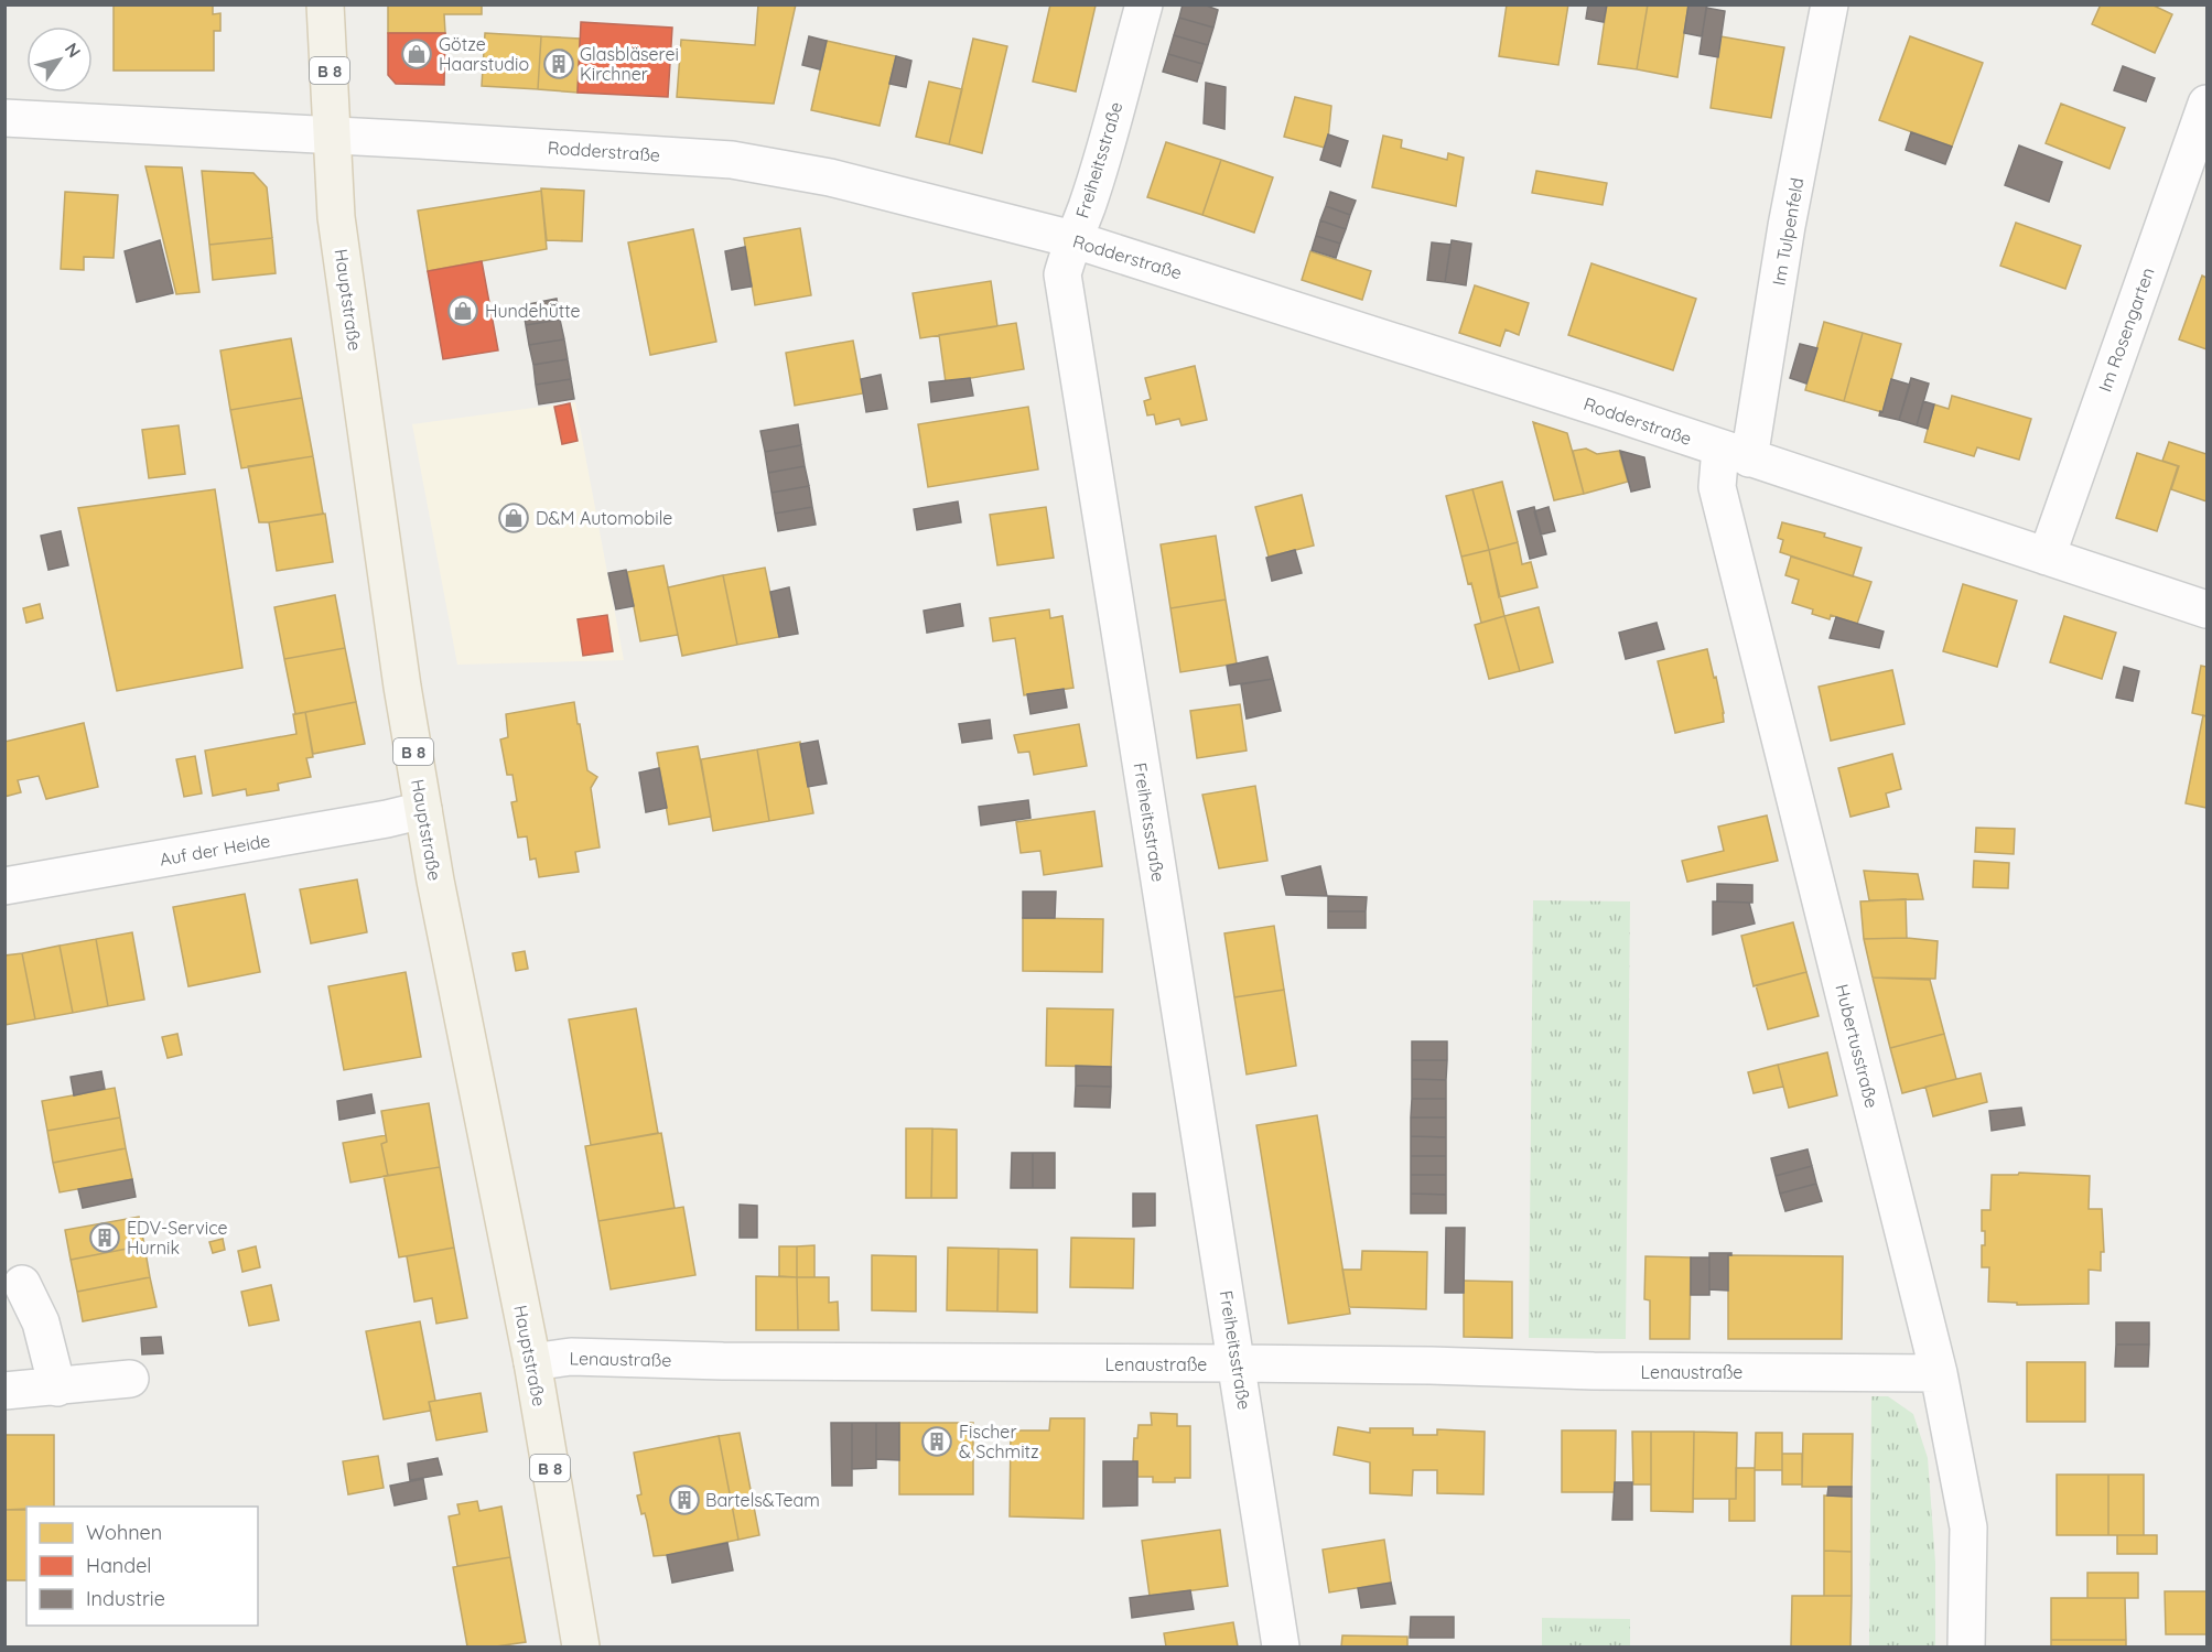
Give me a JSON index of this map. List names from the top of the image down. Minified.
{"streets":{"main road":["B 8","Hauptstraße"],"street":["Rodderstraße","Freiheitsstraße","Im Tulpenfeld","Im Rosengarten","Auf der Heide","Hubertusstraße","Lenaustraße"]},"crossings":[["Rodderstraße","Freiheitsstraße"],["Rodderstraße","Im Tulpenfeld"],["Rodderstraße","Hauptstraße"],["Rodderstraße","Im Rosengarten"],["Rodderstraße","Hubertusstraße"],["Freiheitsstraße","Lenaustraße"],["Im Tulpenfeld","Hubertusstraße"],["Hauptstraße","Auf der Heide"],["Hauptstraße","Lenaustraße"],["Hubertusstraße","Lenaustraße"]],"places":{"shop":["Götze Haarstudio","Hundehütte","D&M Automobile"],"building":["Glasbläserei Kirchner","EDV-Service Hurnik","Fischer & Schmitz","Bartels&Team"]},"legend":["Wohnen","Handel","Industrie"],"north":"top right"}
